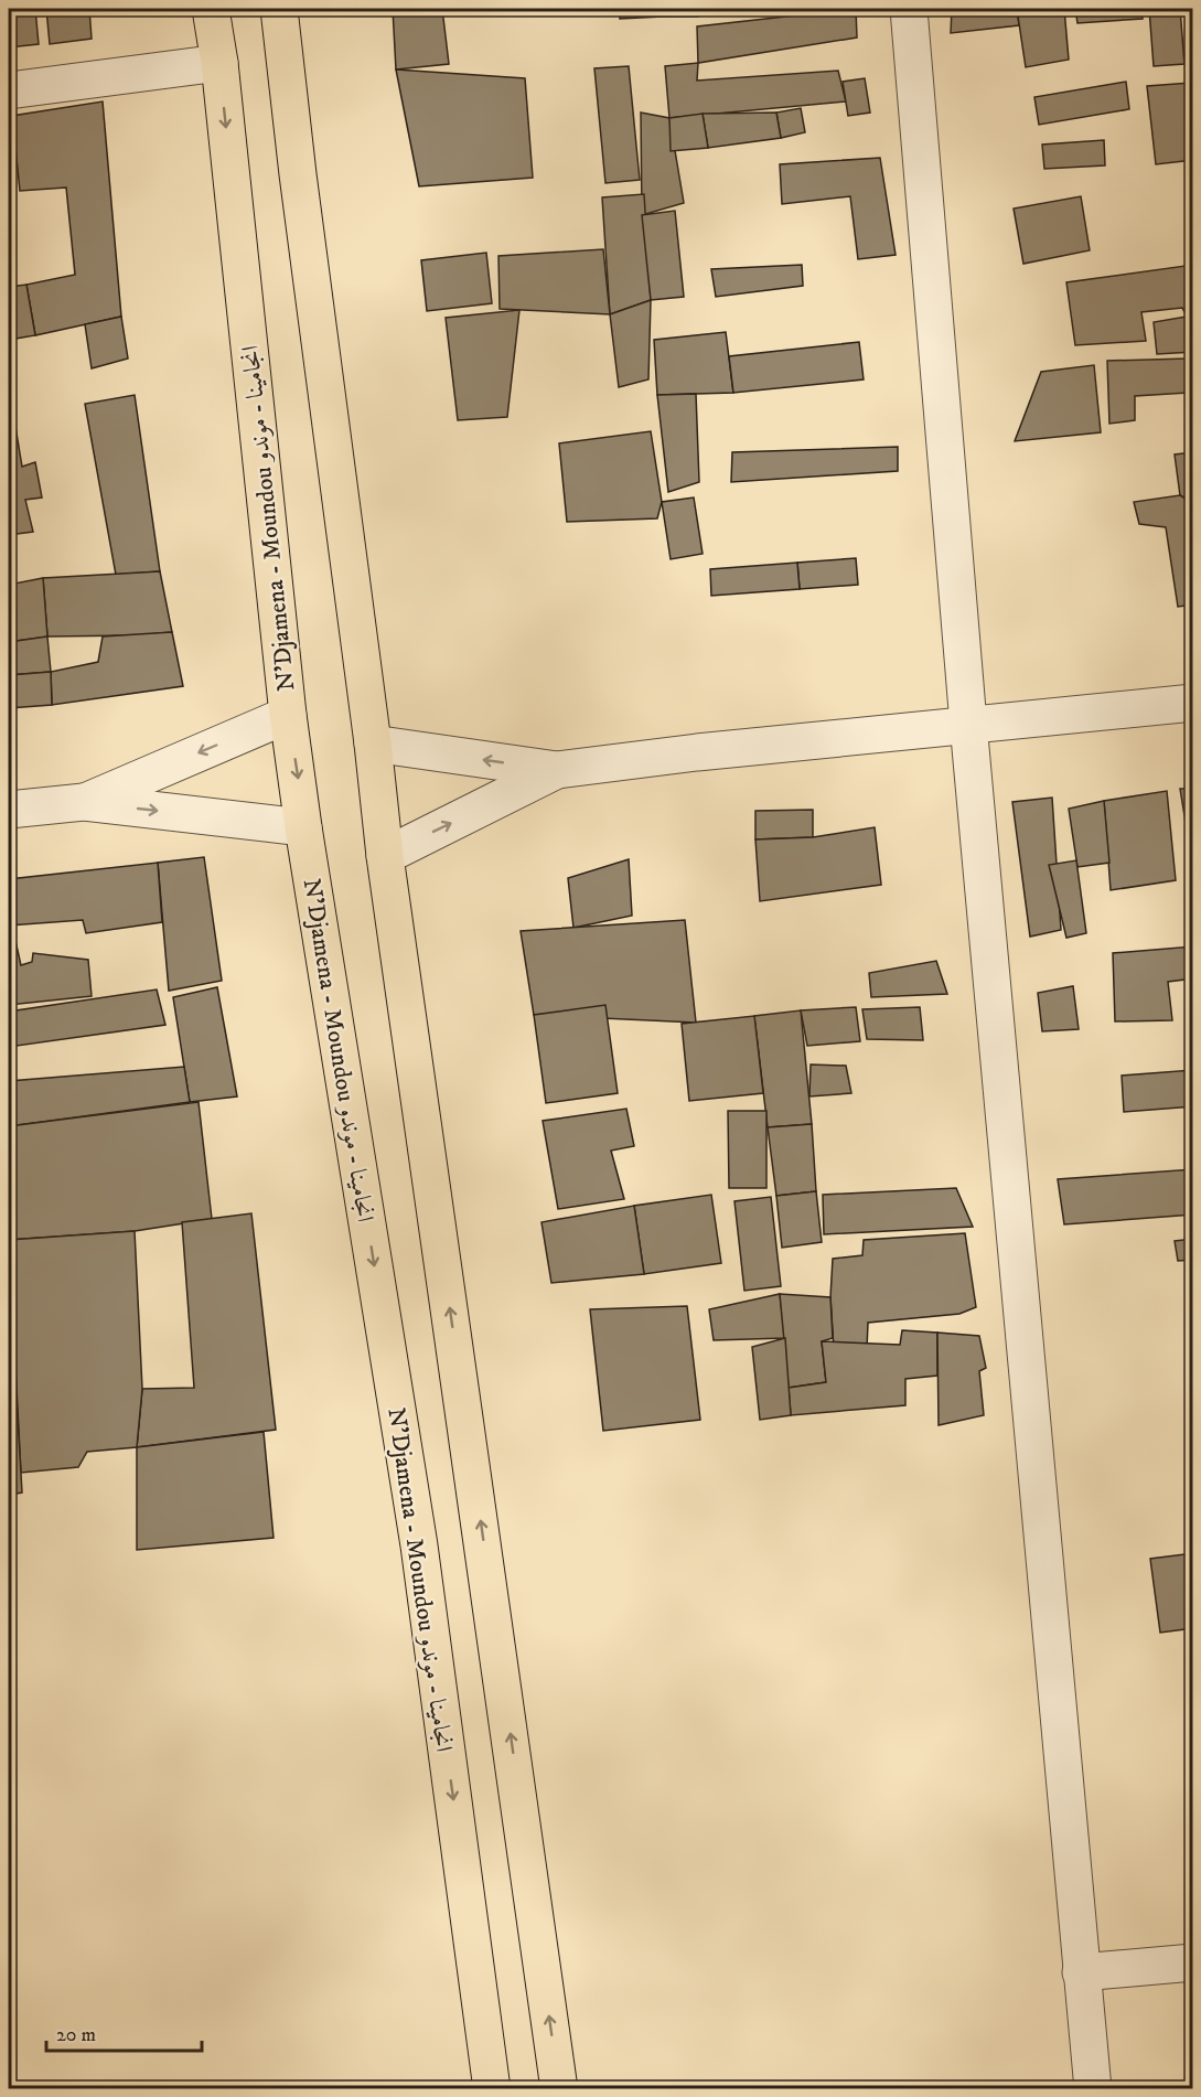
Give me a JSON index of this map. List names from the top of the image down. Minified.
{"streets":{"main road":["N'Djamena - Moundou انجامينا - موندو"]},"scale_bar":"20 m"}
